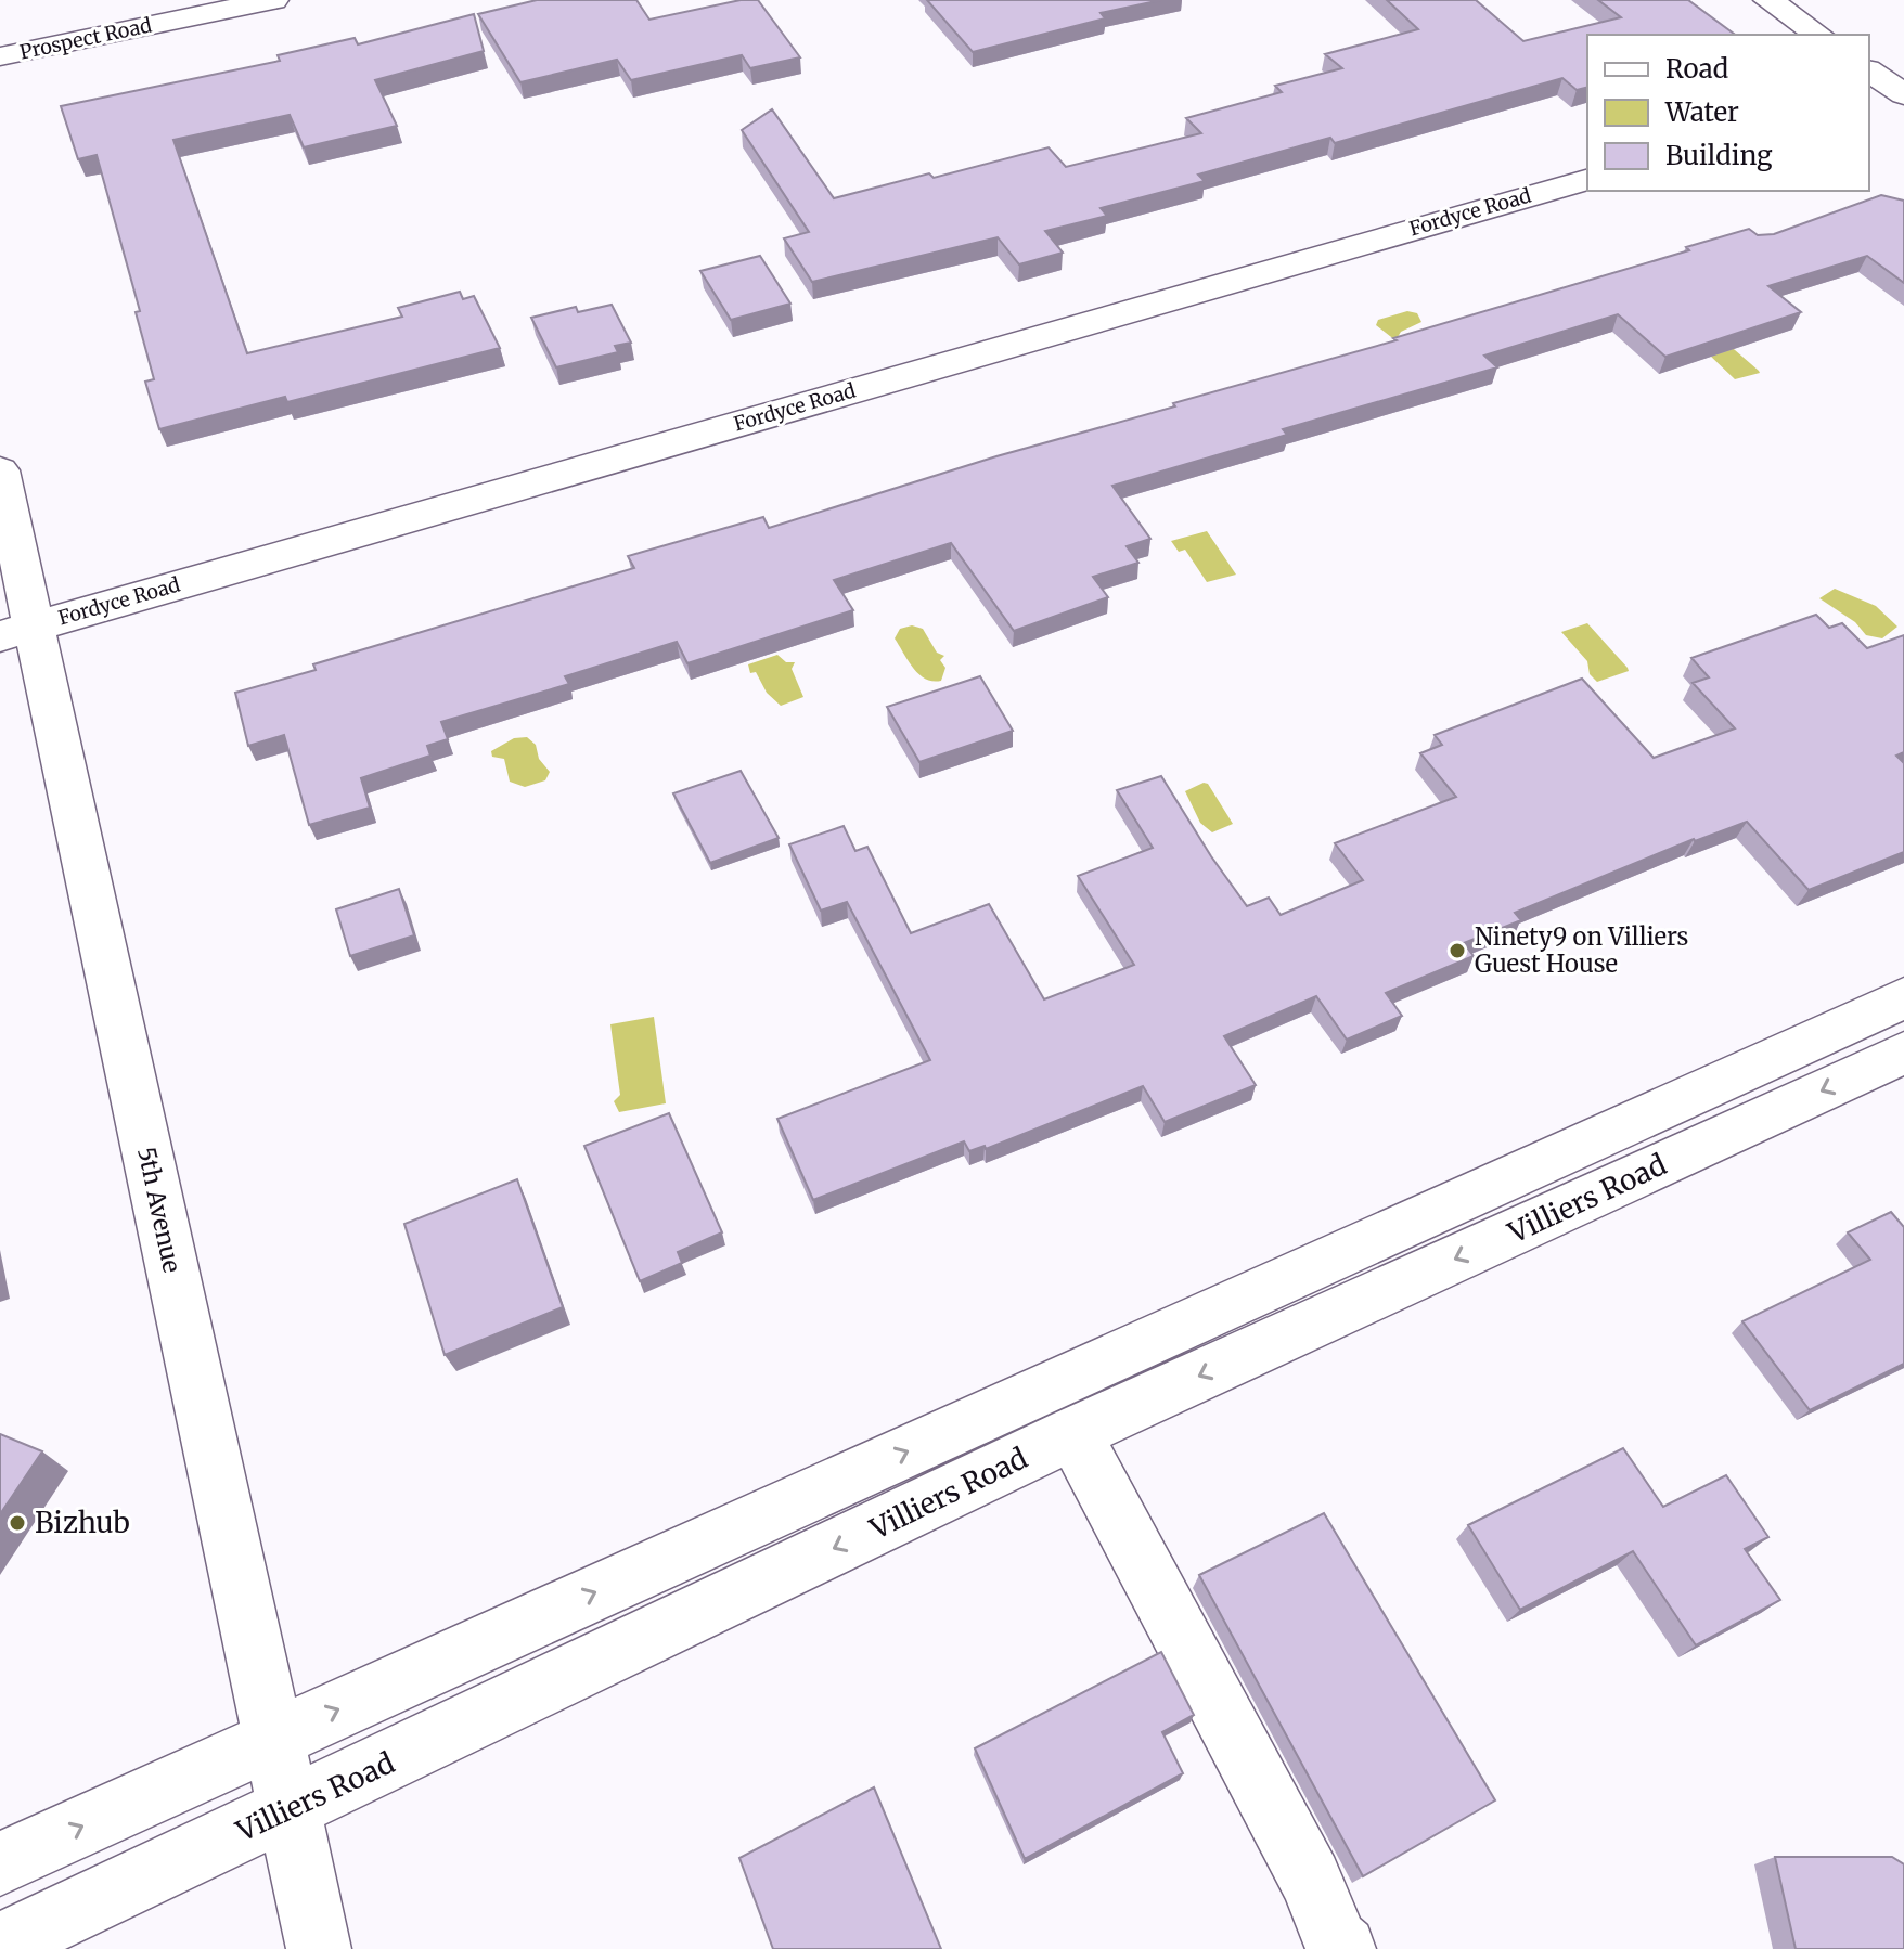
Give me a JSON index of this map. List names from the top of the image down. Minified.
{"streets":{"street":["Prospect Road","Fordyce Road","Villiers Road","5th Avenue"]},"crossings":[["Fordyce Road","5th Avenue"],["Villiers Road","5th Avenue"]],"places":["Ninety9 on Villiers Guest House","Bizhub"],"legend":["Road","Water","Building"]}
